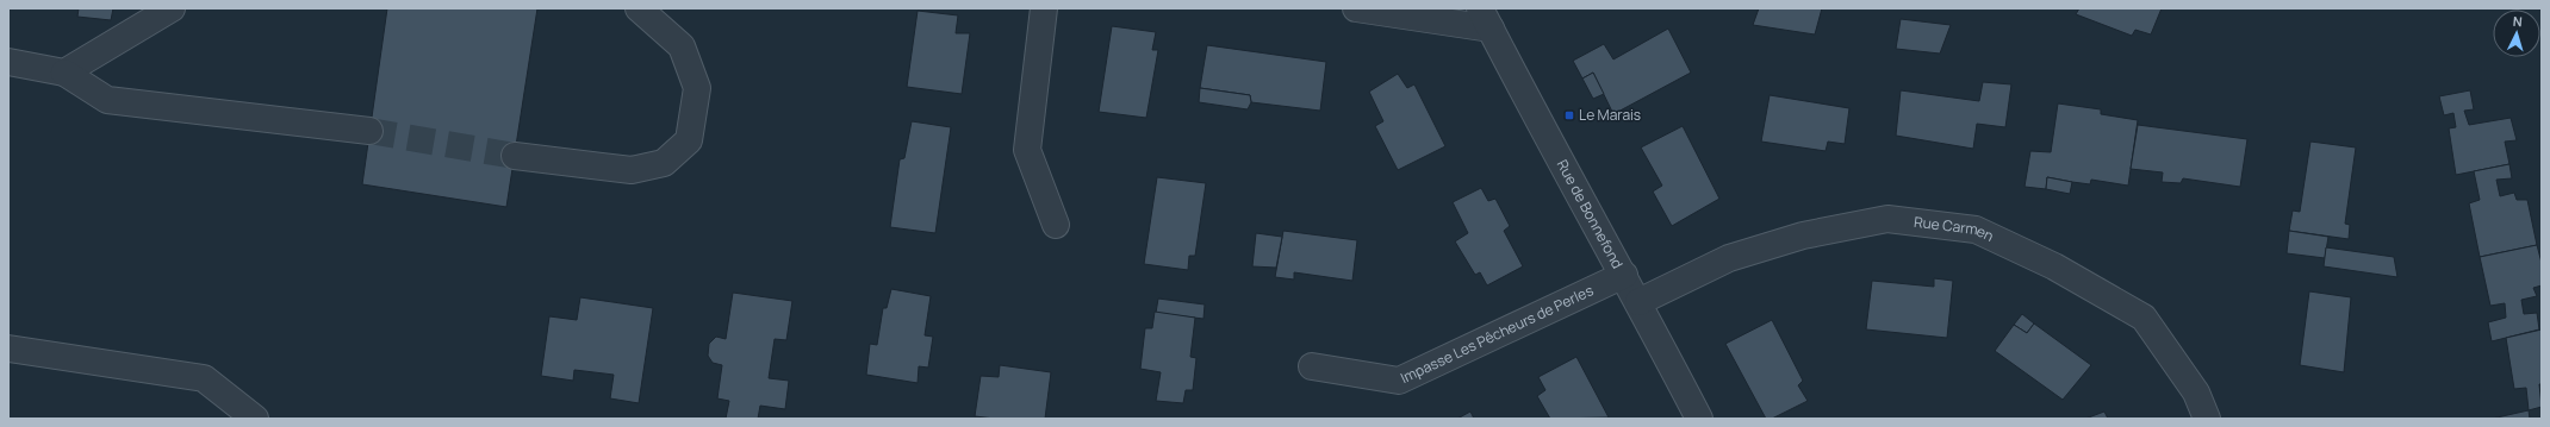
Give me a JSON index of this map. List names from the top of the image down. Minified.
{"streets":{"street":["Rue de Bonnefond","Rue Carmen","Impasse Les Pêcheurs de Perles"]},"crossings":[["Rue de Bonnefond","Rue Carmen"],["Rue de Bonnefond","Impasse Les Pêcheurs de Perles"]],"places":{"transit":["Le Marais"]},"north":"top"}
